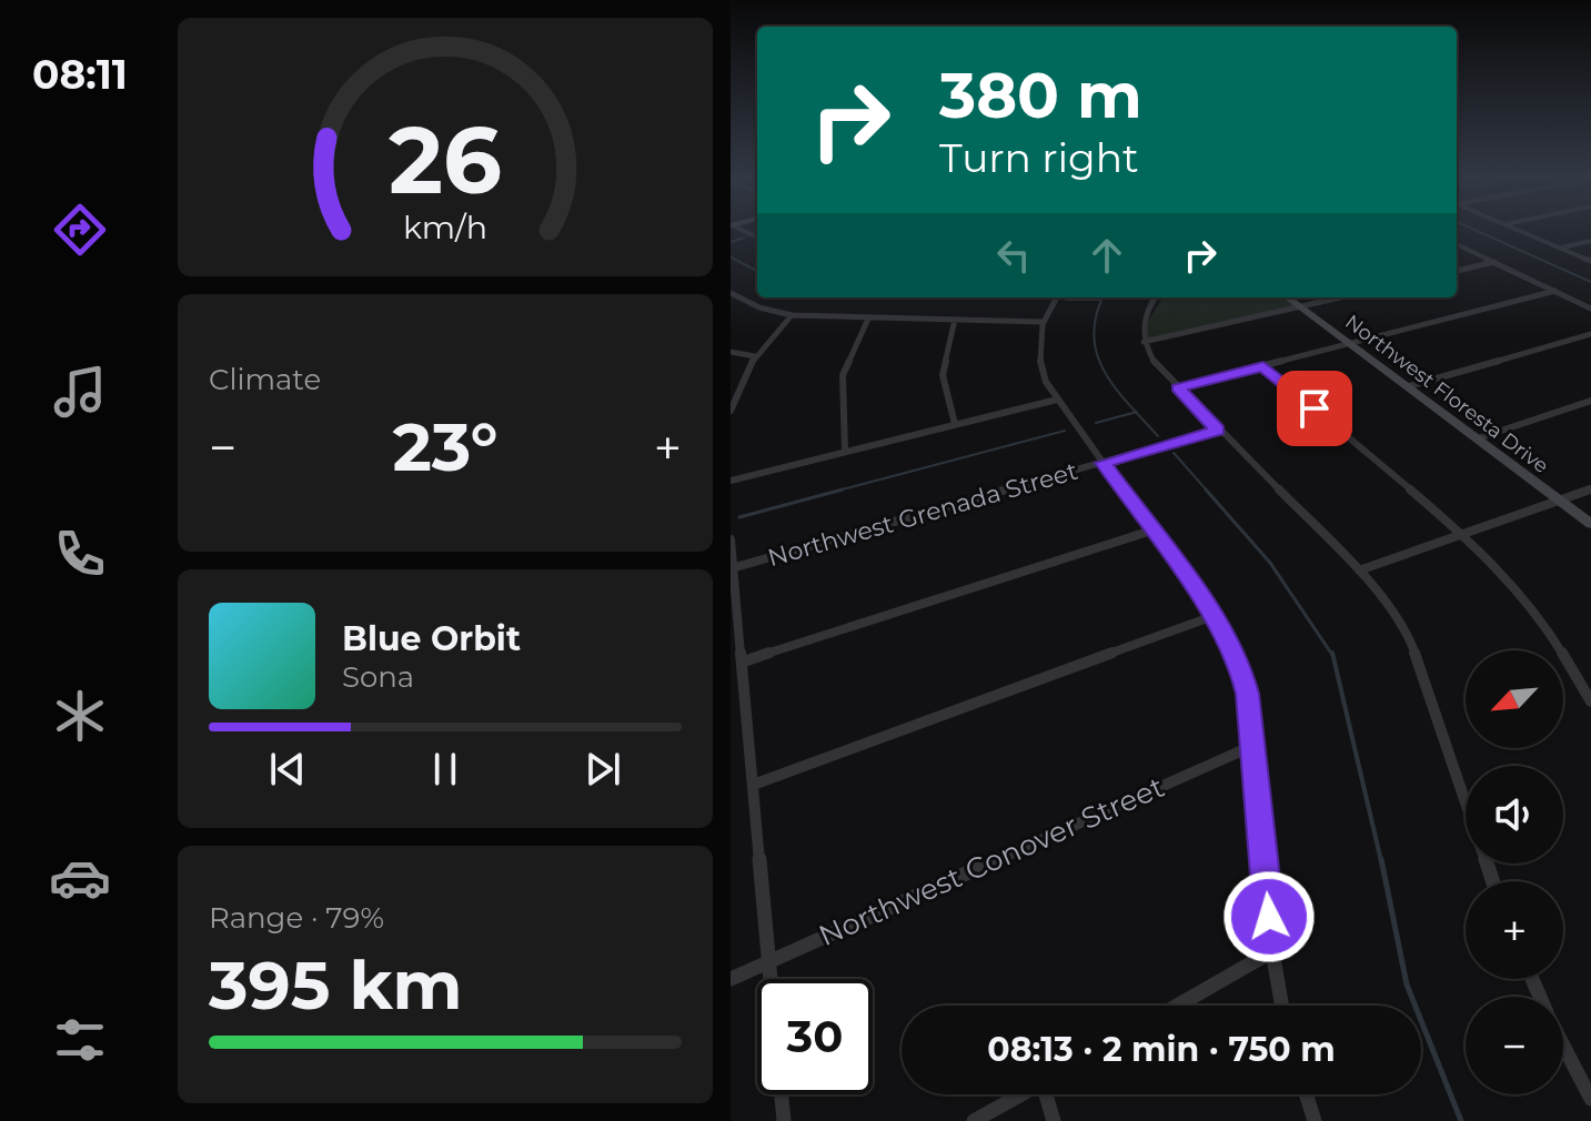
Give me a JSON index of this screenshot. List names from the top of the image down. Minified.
{"streets":{"street":["Northwest Floresta Drive","Northwest Grenada Street","Northwest Conover Street"]},"north":"bottom left","page":{"tabs":"08:11","turn":["380 m","Turn right"],"tile":["Climate",["Range · 79%","395 km"]],"heat":["−","23°","+"],"song":["Blue Orbit","Sona"],"map_buttons":["+","−"],"limit":"30","trip":"08:13 · 2 min · 750 m","gauge":["26","km/h"]}}
